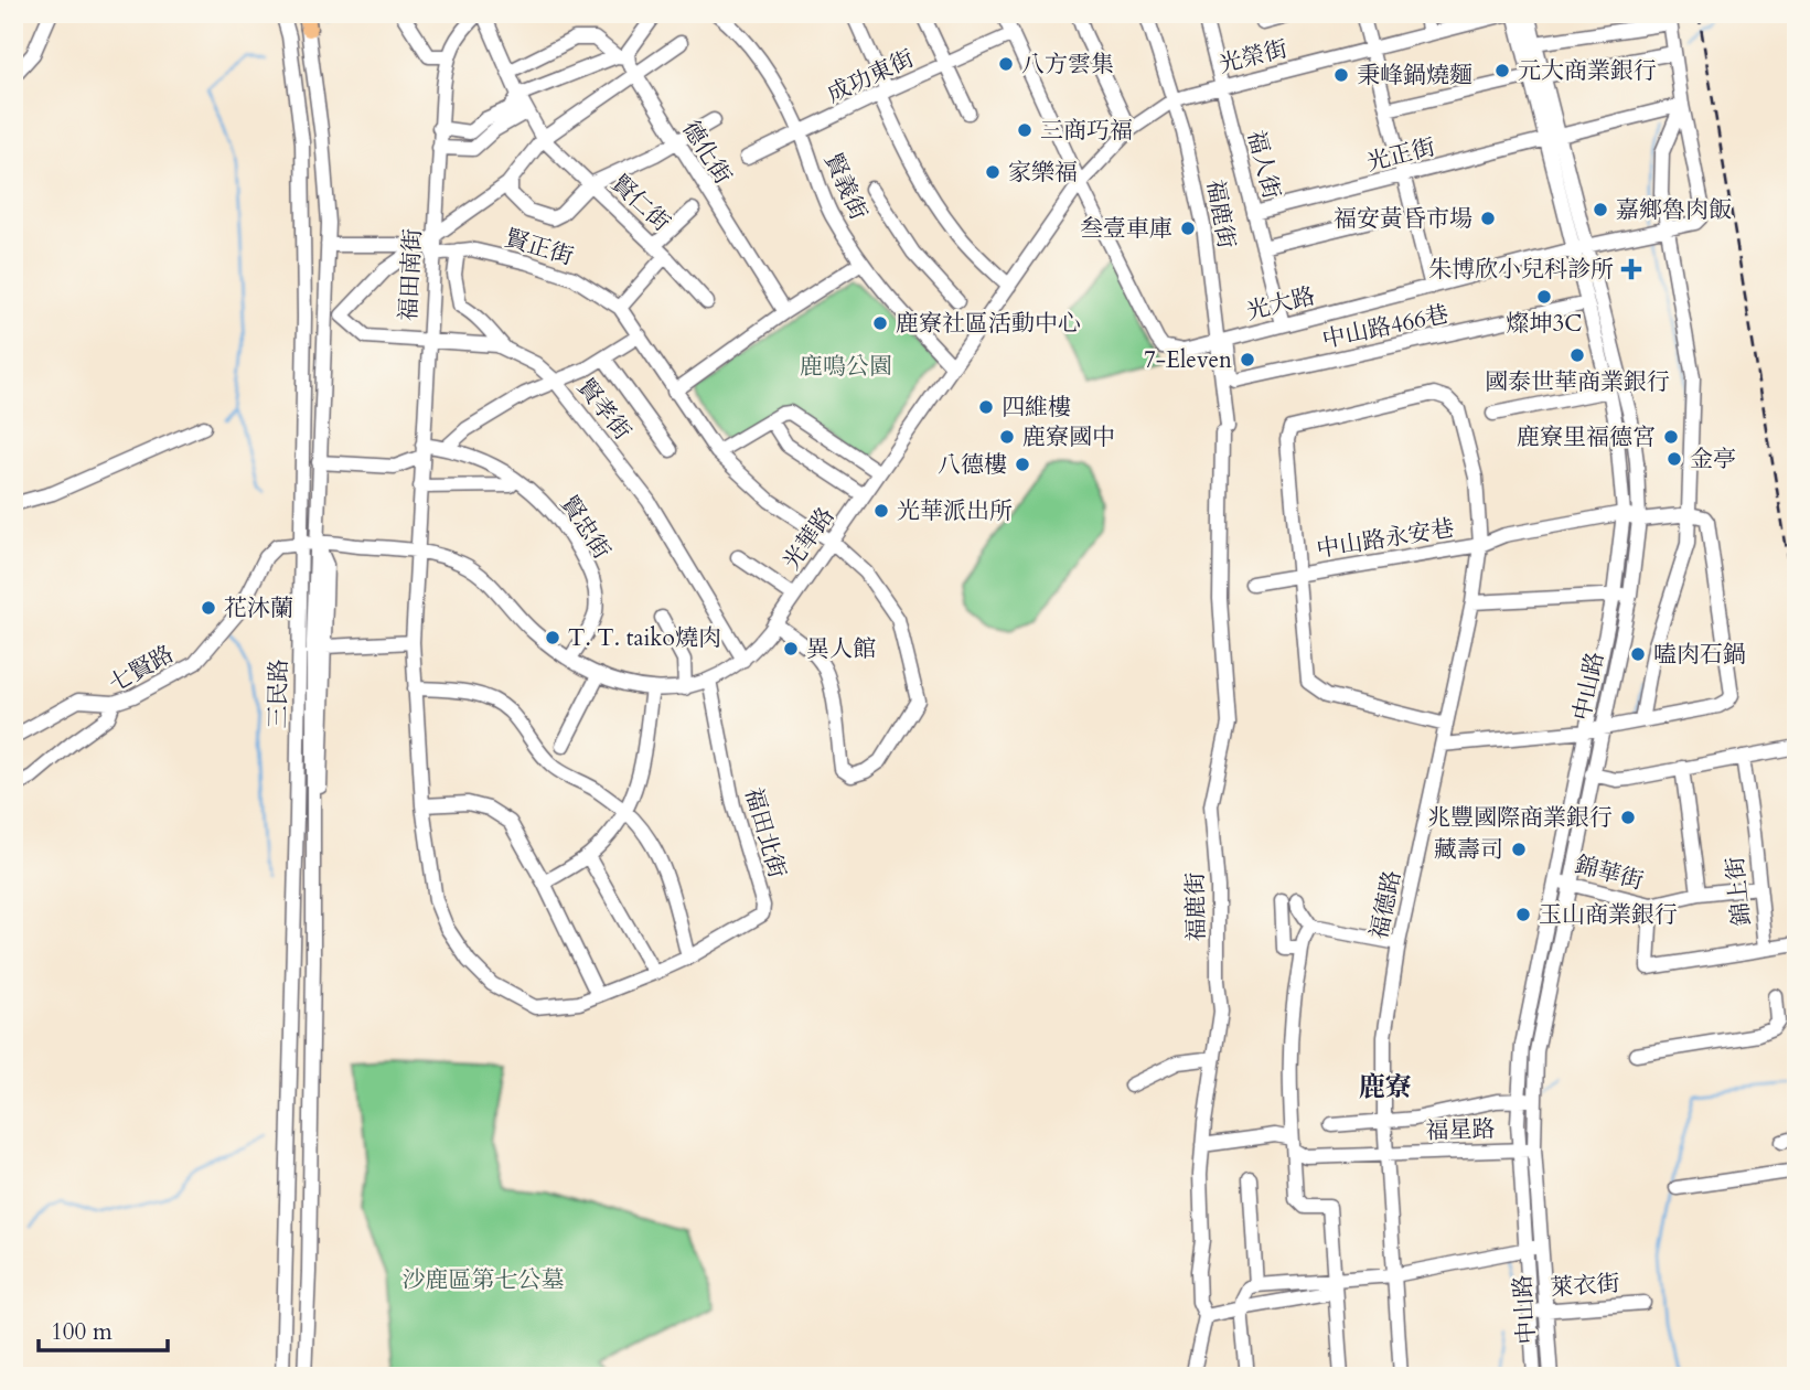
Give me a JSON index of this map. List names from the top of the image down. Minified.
{"streets":{"street":["光榮街","成功東街","德化街","光正街","福人街","賢義街","賢仁街","福鹿街","賢正街","福田南街","光大路","中山路466巷","賢孝街","賢忠街","光華路","中山路永安巷","七賢路","中山路","三民路","福田北街","錦華街","錦上街","福德路","福星路","萊衣街"]},"crossings":[["光榮街","福人街"],["光榮街","福鹿街"],["光榮街","光大路"],["光榮街","光華路"],["光榮街","中山路"],["成功東街","賢義街"],["光正街","福人街"],["光正街","光大路"],["光正街","中山路"],["福人街","光大路"],["賢義街","光華路"],["福鹿街","光大路"],["福鹿街","中山路466巷"],["福鹿街","福星路"],["賢正街","福田南街"],["賢正街","光華路"],["福田南街","賢孝街"],["福田南街","賢忠街"],["福田南街","光華路"],["福田南街","福田北街"],["光大路","中山路466巷"],["光大路","光華路"],["光大路","中山路"],["中山路466巷","中山路"],["賢孝街","光華路"],["賢忠街","光華路"],["光華路","七賢路"],["光華路","三民路"],["光華路","福田北街"],["中山路永安巷","中山路"],["中山路永安巷","福德路"],["七賢路","三民路"],["中山路","錦華街"],["中山路","福星路"],["中山路","萊衣街"],["錦華街","錦上街"],["福德路","福星路"]],"districts":["鹿寮"],"parks":["鹿鳴公園","沙鹿區第七公墓"],"places":{"other":["八方雲集","元大商業銀行","秉峰鍋燒麵","三商巧福","家樂福","嘉鄉魯肉飯","福安黃昏市場","叁壹車庫","燦坤3C","鹿寮社區活動中心","國泰世華商業銀行","7-Eleven","四維樓","鹿寮國中","鹿寮里福德宮","金亭","八德樓","光華派出所","花沐蘭","T. T. taiko燒肉","異人館","嗑肉石鍋","兆豐國際商業銀行","藏壽司","玉山商業銀行"],"health":["朱博欣小兒科診所"]},"scale_bar":"100 m"}
